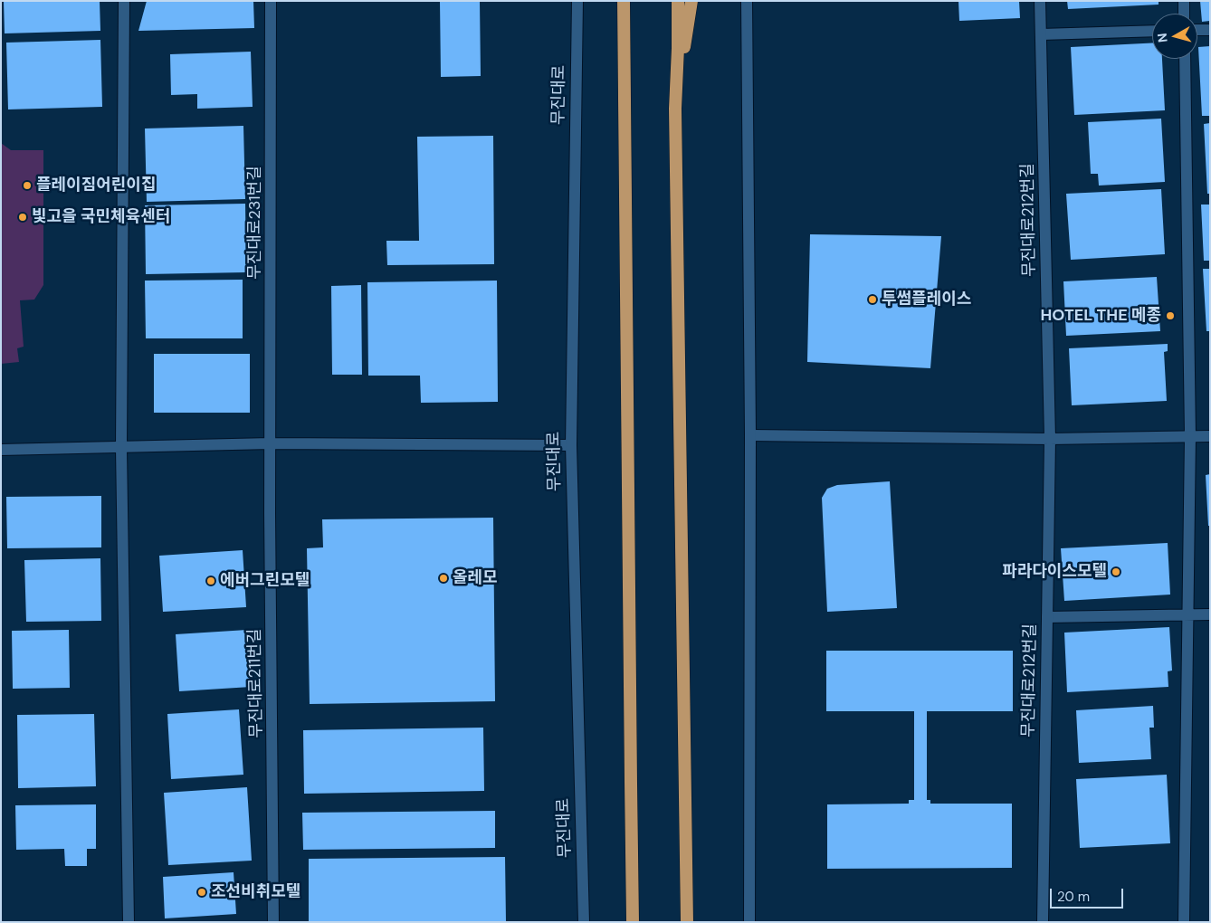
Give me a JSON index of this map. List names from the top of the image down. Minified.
{"streets":{"street":["무진대로","무진대로212번길","무진대로231번길","무진대로211번길"]},"crossings":[["무진대로231번길","무진대로211번길"]],"places":["플레이짐어린이집","빛고을 국민체육센터","투썸플레이스","HOTEL THE 메종","파라다이스모텔","올레모","에버그린모텔","조선비취모텔"],"scale_bar":"20 m","north":"left"}
